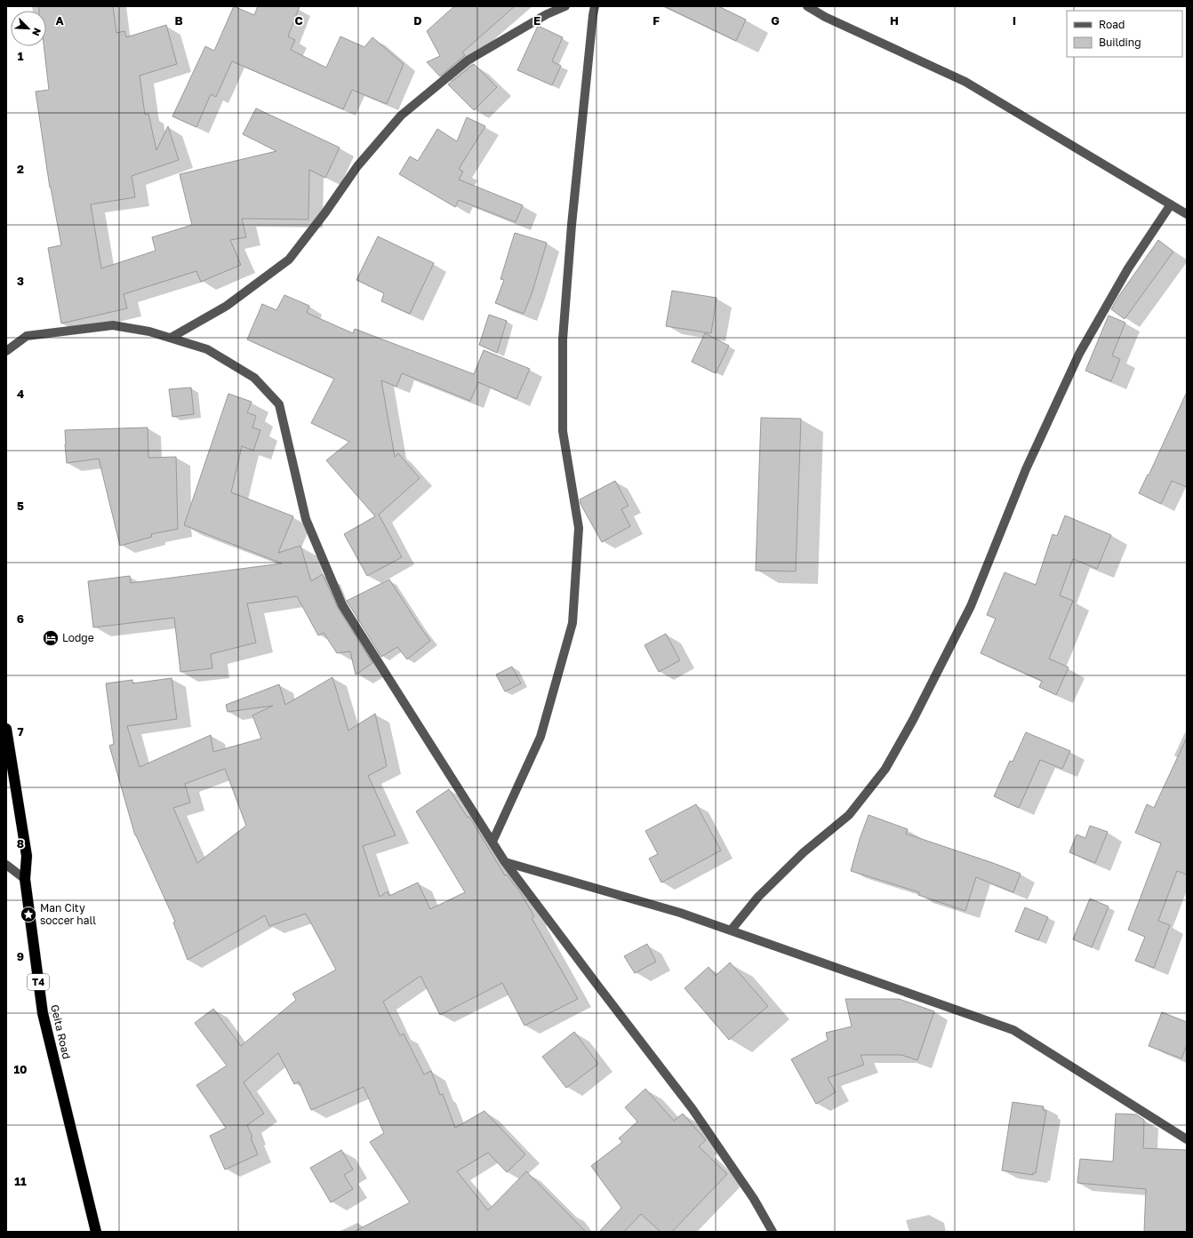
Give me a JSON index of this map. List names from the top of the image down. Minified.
{"streets":{"highway":["T4","Geita Road"]},"places":{"hotel":["Lodge"],"place":["Man City soccer hall"]},"legend":["Road","Building"],"north":"bottom right","grid":{"columns":["A","B","C","D","E","F","G","H","I"],"rows":["1","2","3","4","5","6","7","8","9","10","11"]}}
